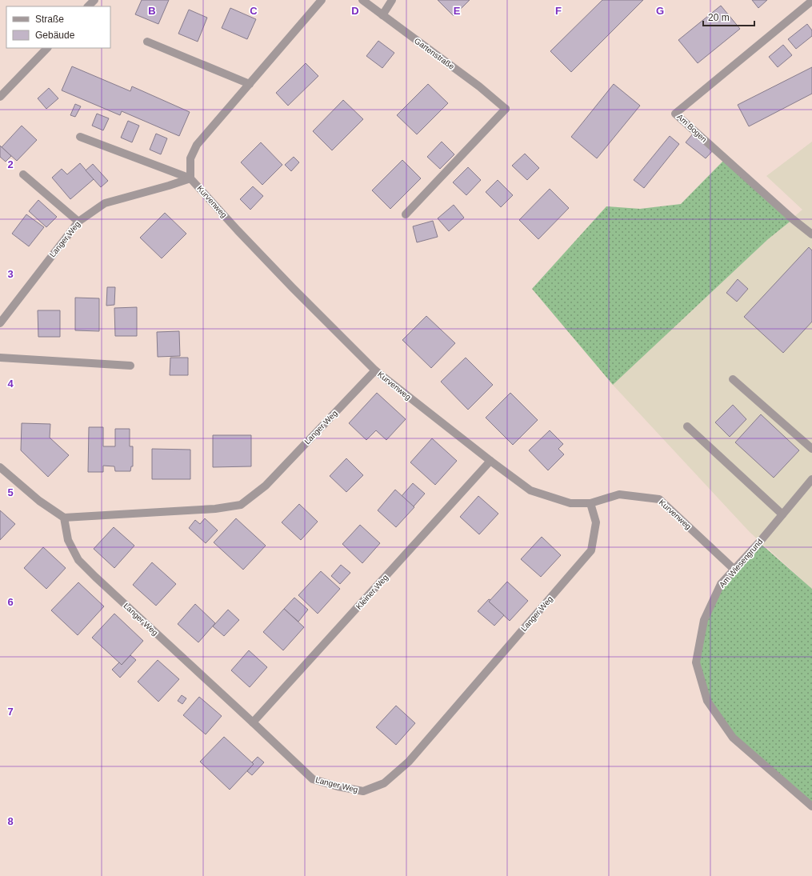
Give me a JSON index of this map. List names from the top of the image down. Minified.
{"streets":{"street":["Gartenstraße","Am Bogen","Kurvenweg","Langer Weg","Am Wiesengrund","Kleiner Weg"]},"crossings":[["Kurvenweg","Langer Weg"],["Kurvenweg","Am Wiesengrund"],["Kurvenweg","Kleiner Weg"],["Langer Weg","Kleiner Weg"]],"legend":["Straße","Gebäude"],"scale_bar":"20 m","grid":{"columns":["B","C","D","E","F","G"],"rows":["2","3","4","5","6","7","8"]}}
